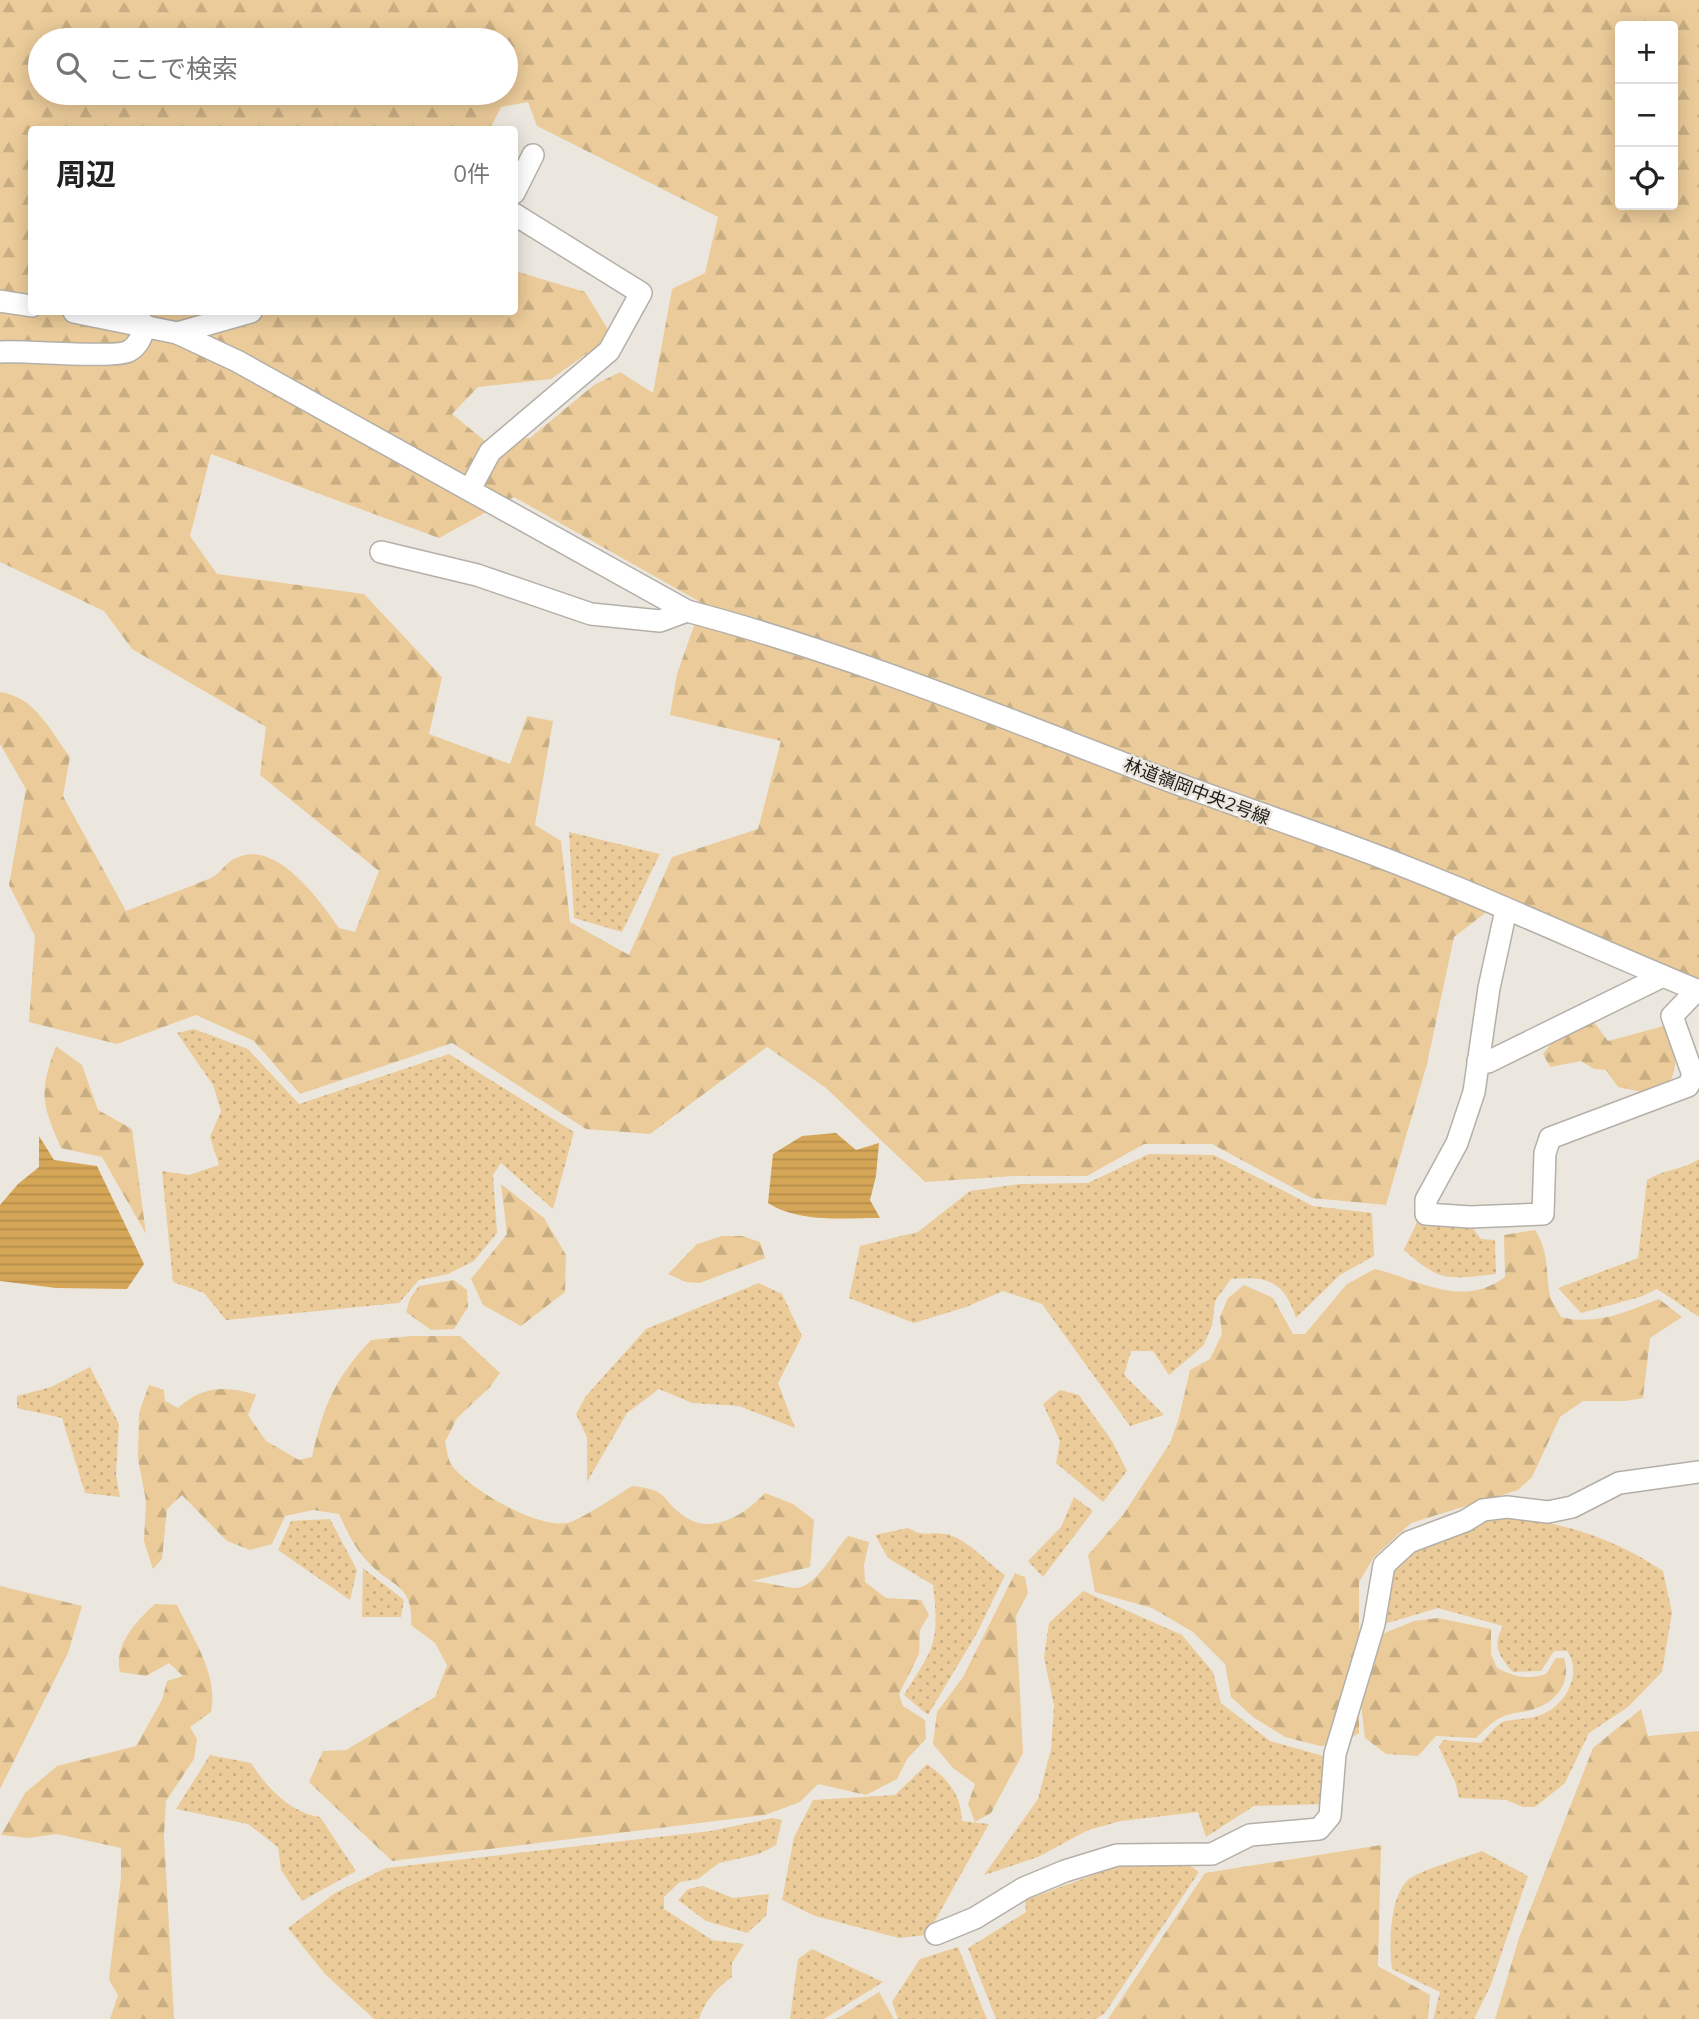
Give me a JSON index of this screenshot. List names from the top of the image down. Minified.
{"streets":{"street":["林道嶺岡中央2号線"]},"page":{"map_buttons":["+","−"],"search":"ここで検索","heading":["周辺","0件"]}}
